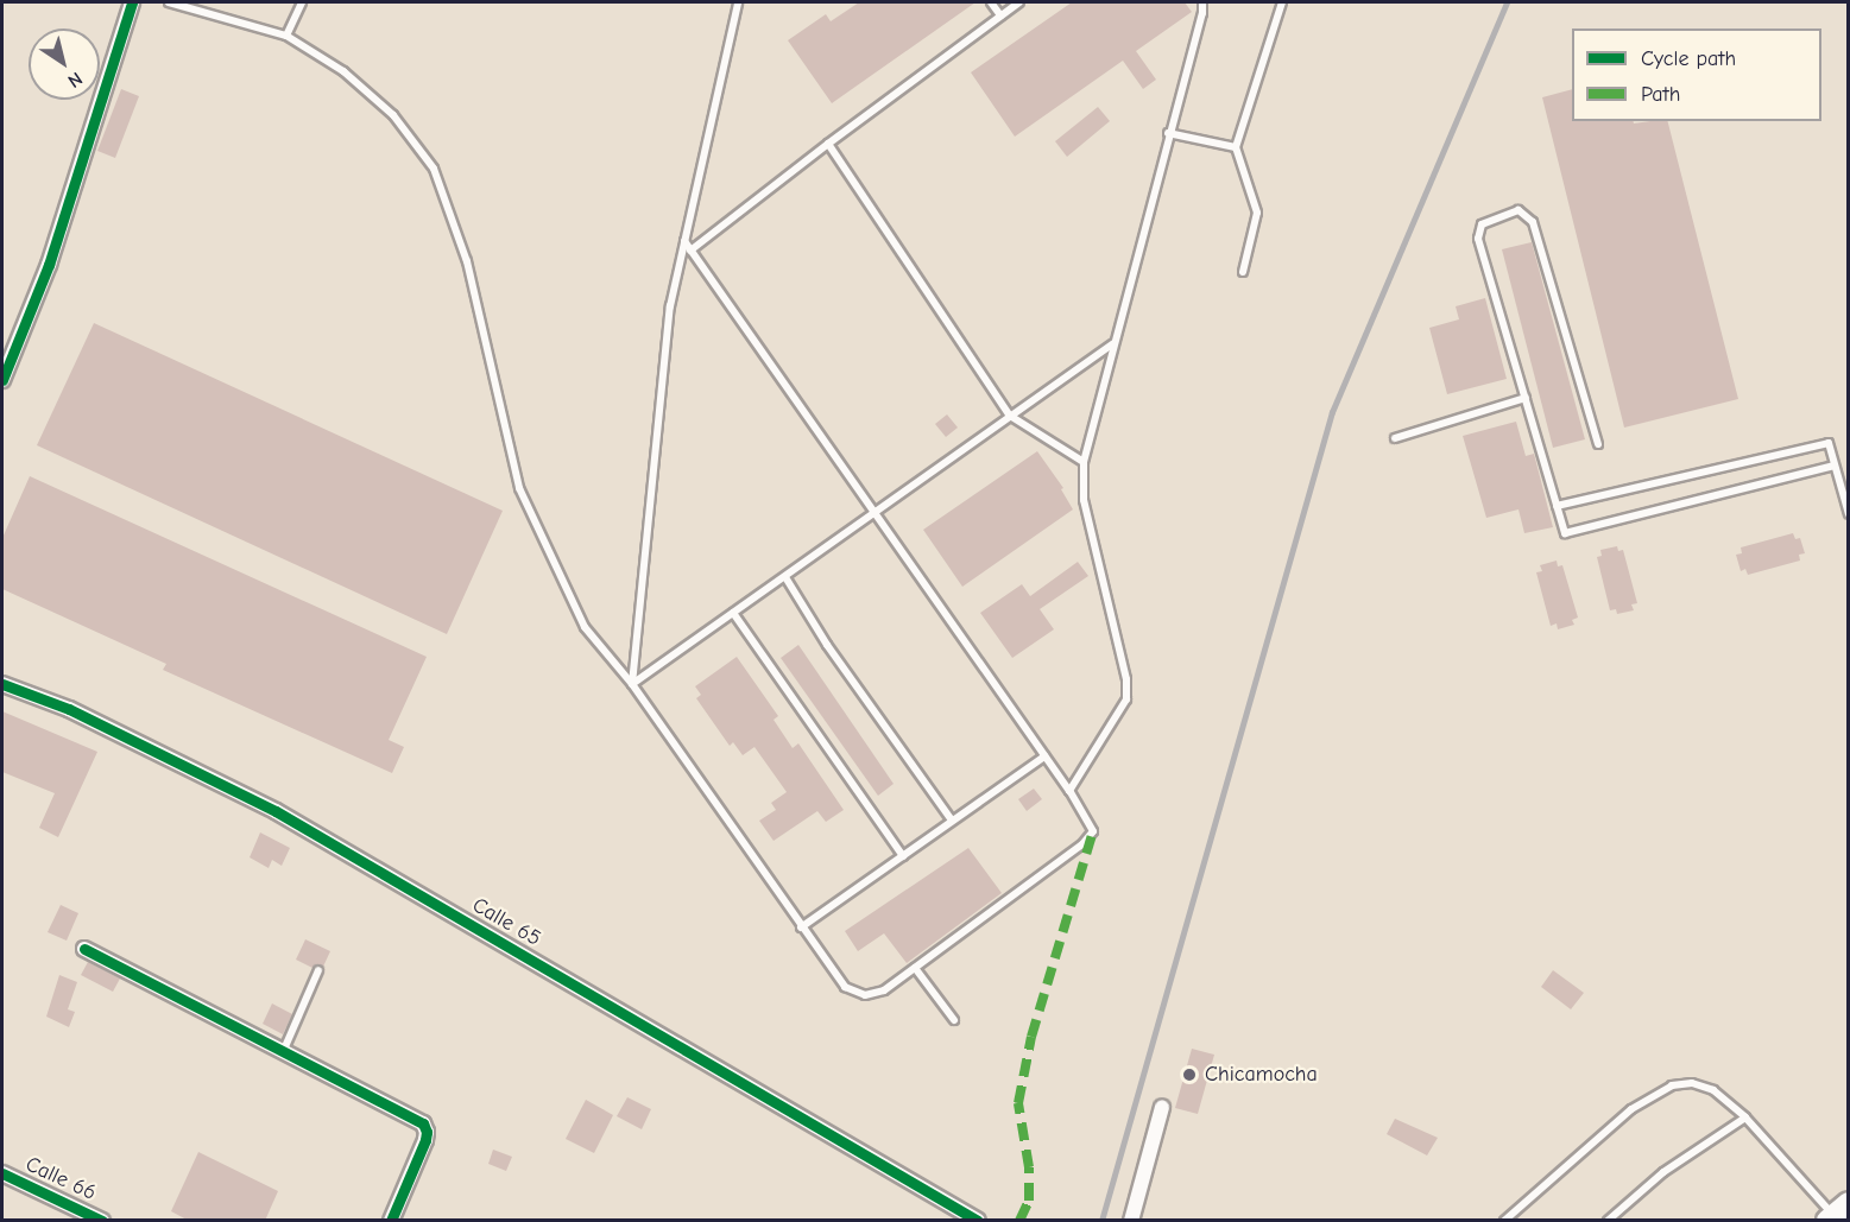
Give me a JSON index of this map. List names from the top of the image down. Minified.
{"streets":{"street":["Calle 65","Calle 66"]},"places":["Chicamocha"],"legend":["Cycle path","Path"],"north":"bottom right"}
